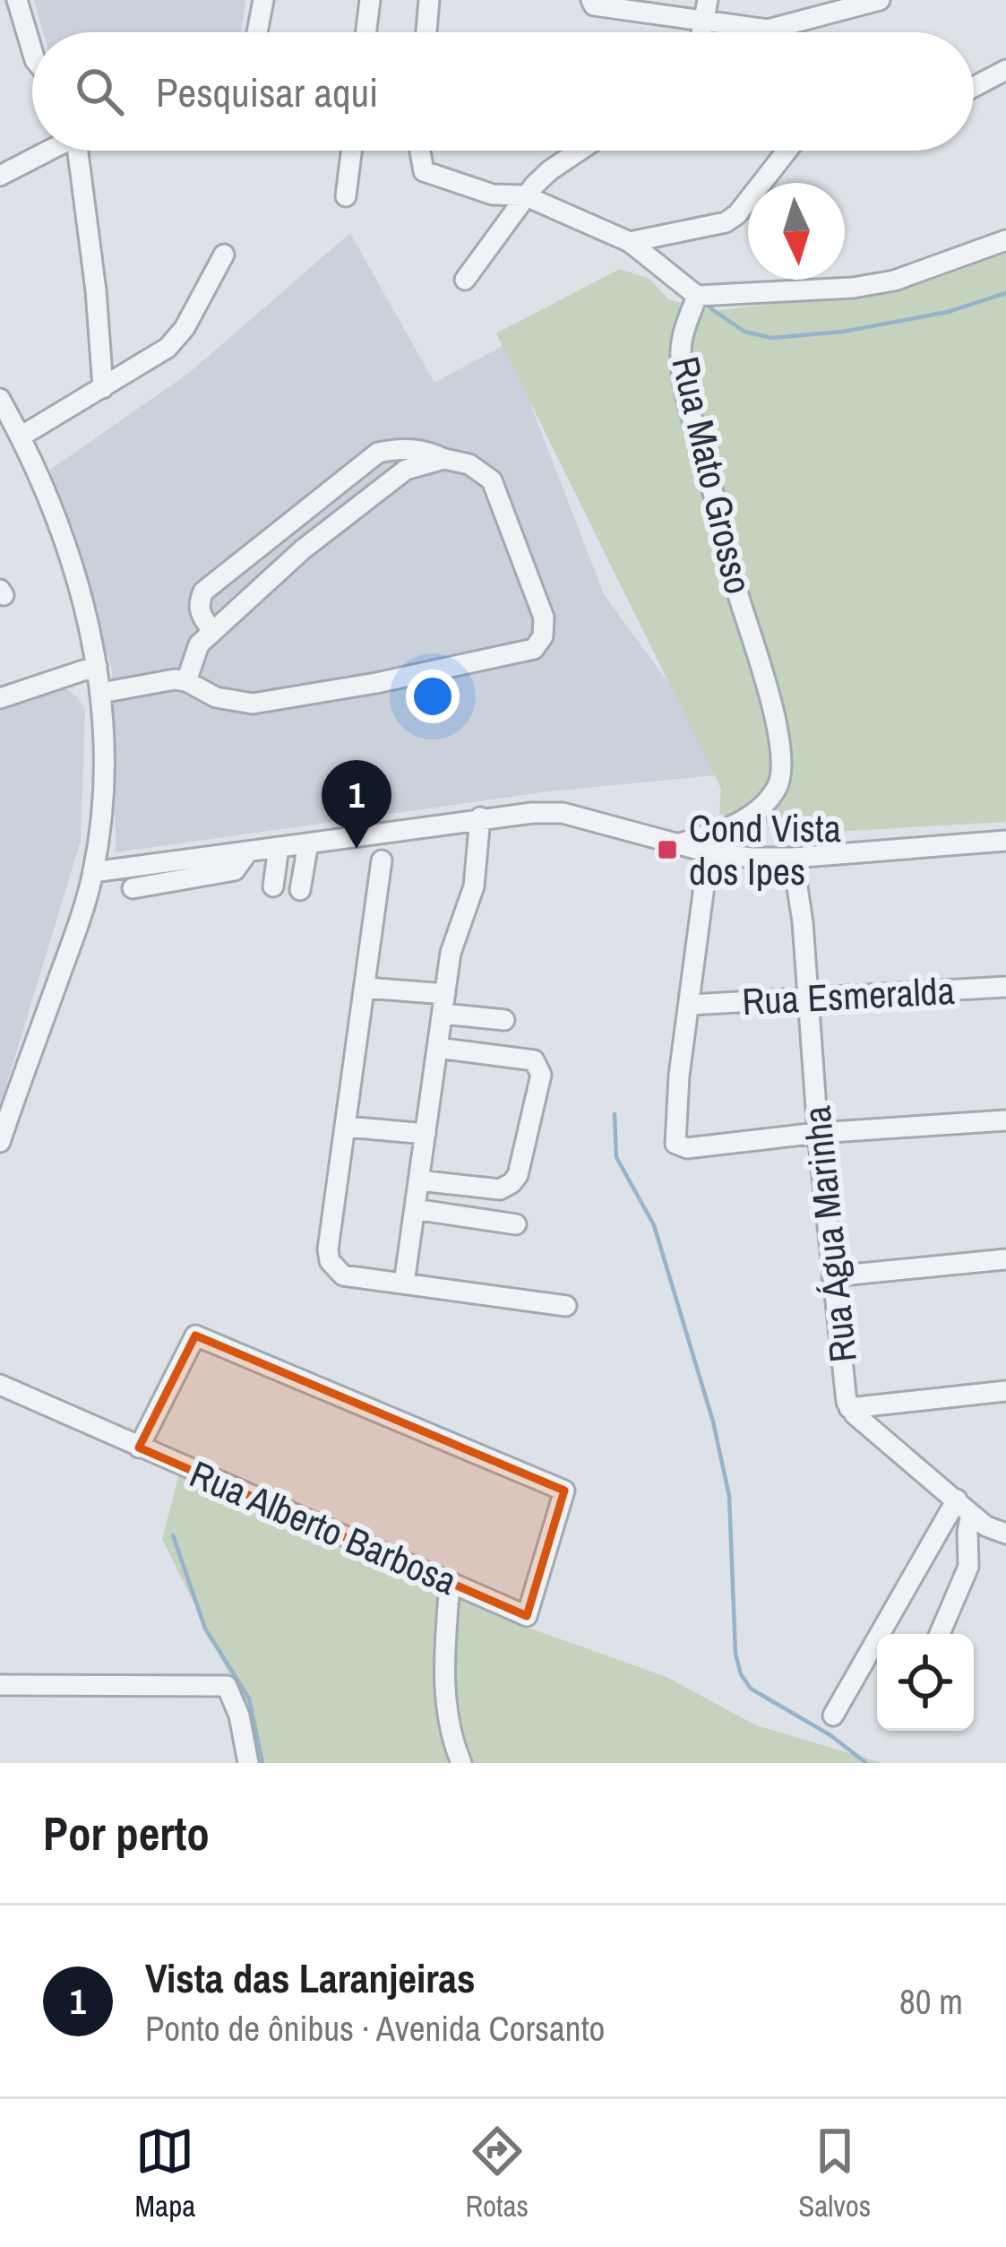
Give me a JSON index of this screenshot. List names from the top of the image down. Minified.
{"streets":{"street":["Rua Mato Grosso","Rua Esmeralda","Rua Água Marinha","Rua Alberto Barbosa"]},"crossings":[["Rua Esmeralda","Rua Água Marinha"]],"places":{"transit":["Cond Vista dos Ipes"]},"north":"bottom","page":{"search":"Pesquisar aqui","pins":"1","heading":"Por perto","list":[{"mark":"1","name":"Vista das Laranjeiras","note":"Ponto de ônibus · Avenida Corsanto","value":"80 m"}],"nav":["Mapa","Rotas","Salvos"]}}
